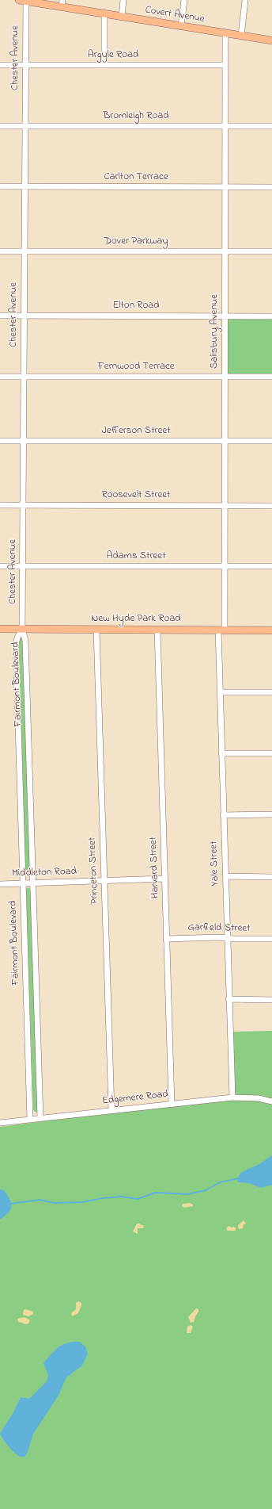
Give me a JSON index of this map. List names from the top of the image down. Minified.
{"streets":{"main road":["Covert Avenue","New Hyde Park Road"],"street":["Argyle Road","Chester Avenue","Bromleigh Road","Carlton Terrace","Dover Parkway","Elton Road","Salisbury Avenue","Fernwood Terrace","Jefferson Street","Roosevelt Street","Adams Street","Fairmont Boulevard","Yale Street","Harvard Street","Princeton Street","Middleton Road","Garfield Street","Edgemere Road"]},"crossings":[["Covert Avenue","Chester Avenue"],["Covert Avenue","Salisbury Avenue"],["Argyle Road","Chester Avenue"],["Argyle Road","Salisbury Avenue"],["Chester Avenue","Bromleigh Road"],["Chester Avenue","Carlton Terrace"],["Chester Avenue","Dover Parkway"],["Chester Avenue","Elton Road"],["Chester Avenue","Fernwood Terrace"],["Chester Avenue","Jefferson Street"],["Chester Avenue","Roosevelt Street"],["Chester Avenue","Adams Street"],["Chester Avenue","New Hyde Park Road"],["Chester Avenue","Fairmont Boulevard"],["Bromleigh Road","Salisbury Avenue"],["Carlton Terrace","Salisbury Avenue"],["Dover Parkway","Salisbury Avenue"],["Elton Road","Salisbury Avenue"],["Salisbury Avenue","Fernwood Terrace"],["Salisbury Avenue","Jefferson Street"],["Salisbury Avenue","Roosevelt Street"],["Salisbury Avenue","Adams Street"],["Salisbury Avenue","New Hyde Park Road"],["Salisbury Avenue","Yale Street"],["New Hyde Park Road","Fairmont Boulevard"],["New Hyde Park Road","Yale Street"],["New Hyde Park Road","Harvard Street"],["New Hyde Park Road","Princeton Street"],["Fairmont Boulevard","Middleton Road"],["Fairmont Boulevard","Edgemere Road"],["Yale Street","Garfield Street"],["Yale Street","Edgemere Road"],["Harvard Street","Middleton Road"],["Harvard Street","Garfield Street"],["Harvard Street","Edgemere Road"],["Princeton Street","Middleton Road"],["Princeton Street","Edgemere Road"]]}
